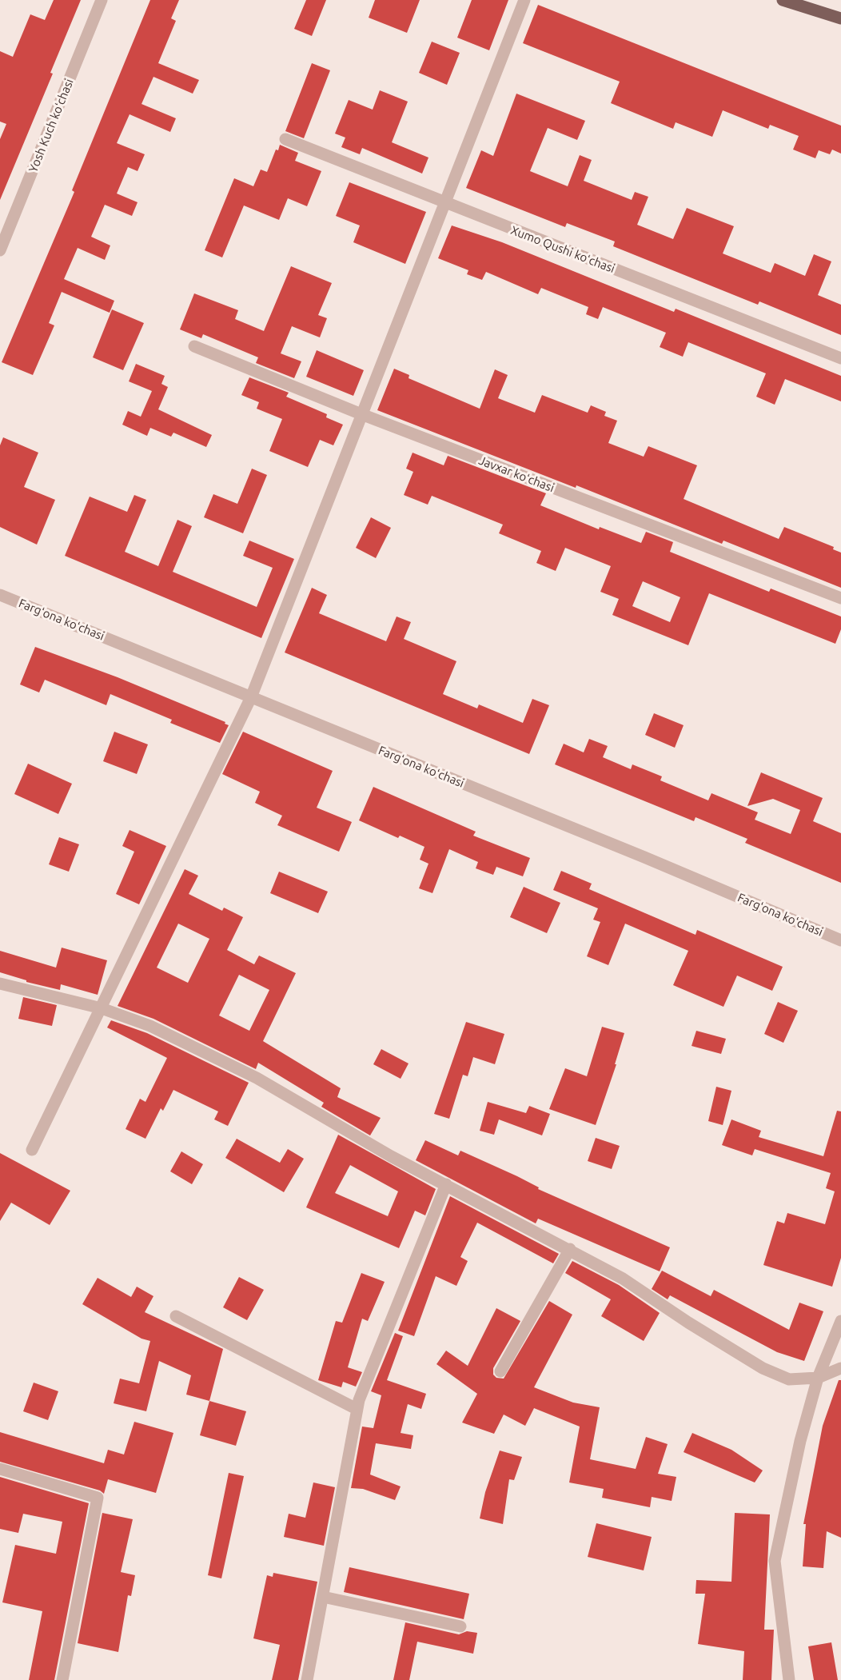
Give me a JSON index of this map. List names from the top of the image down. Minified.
{"streets":{"street":["Yosh Kuch koʻchasi","Xumo Qushi koʻchasi","Javxar koʻchasi","Fargʻona koʻchasi"]}}
